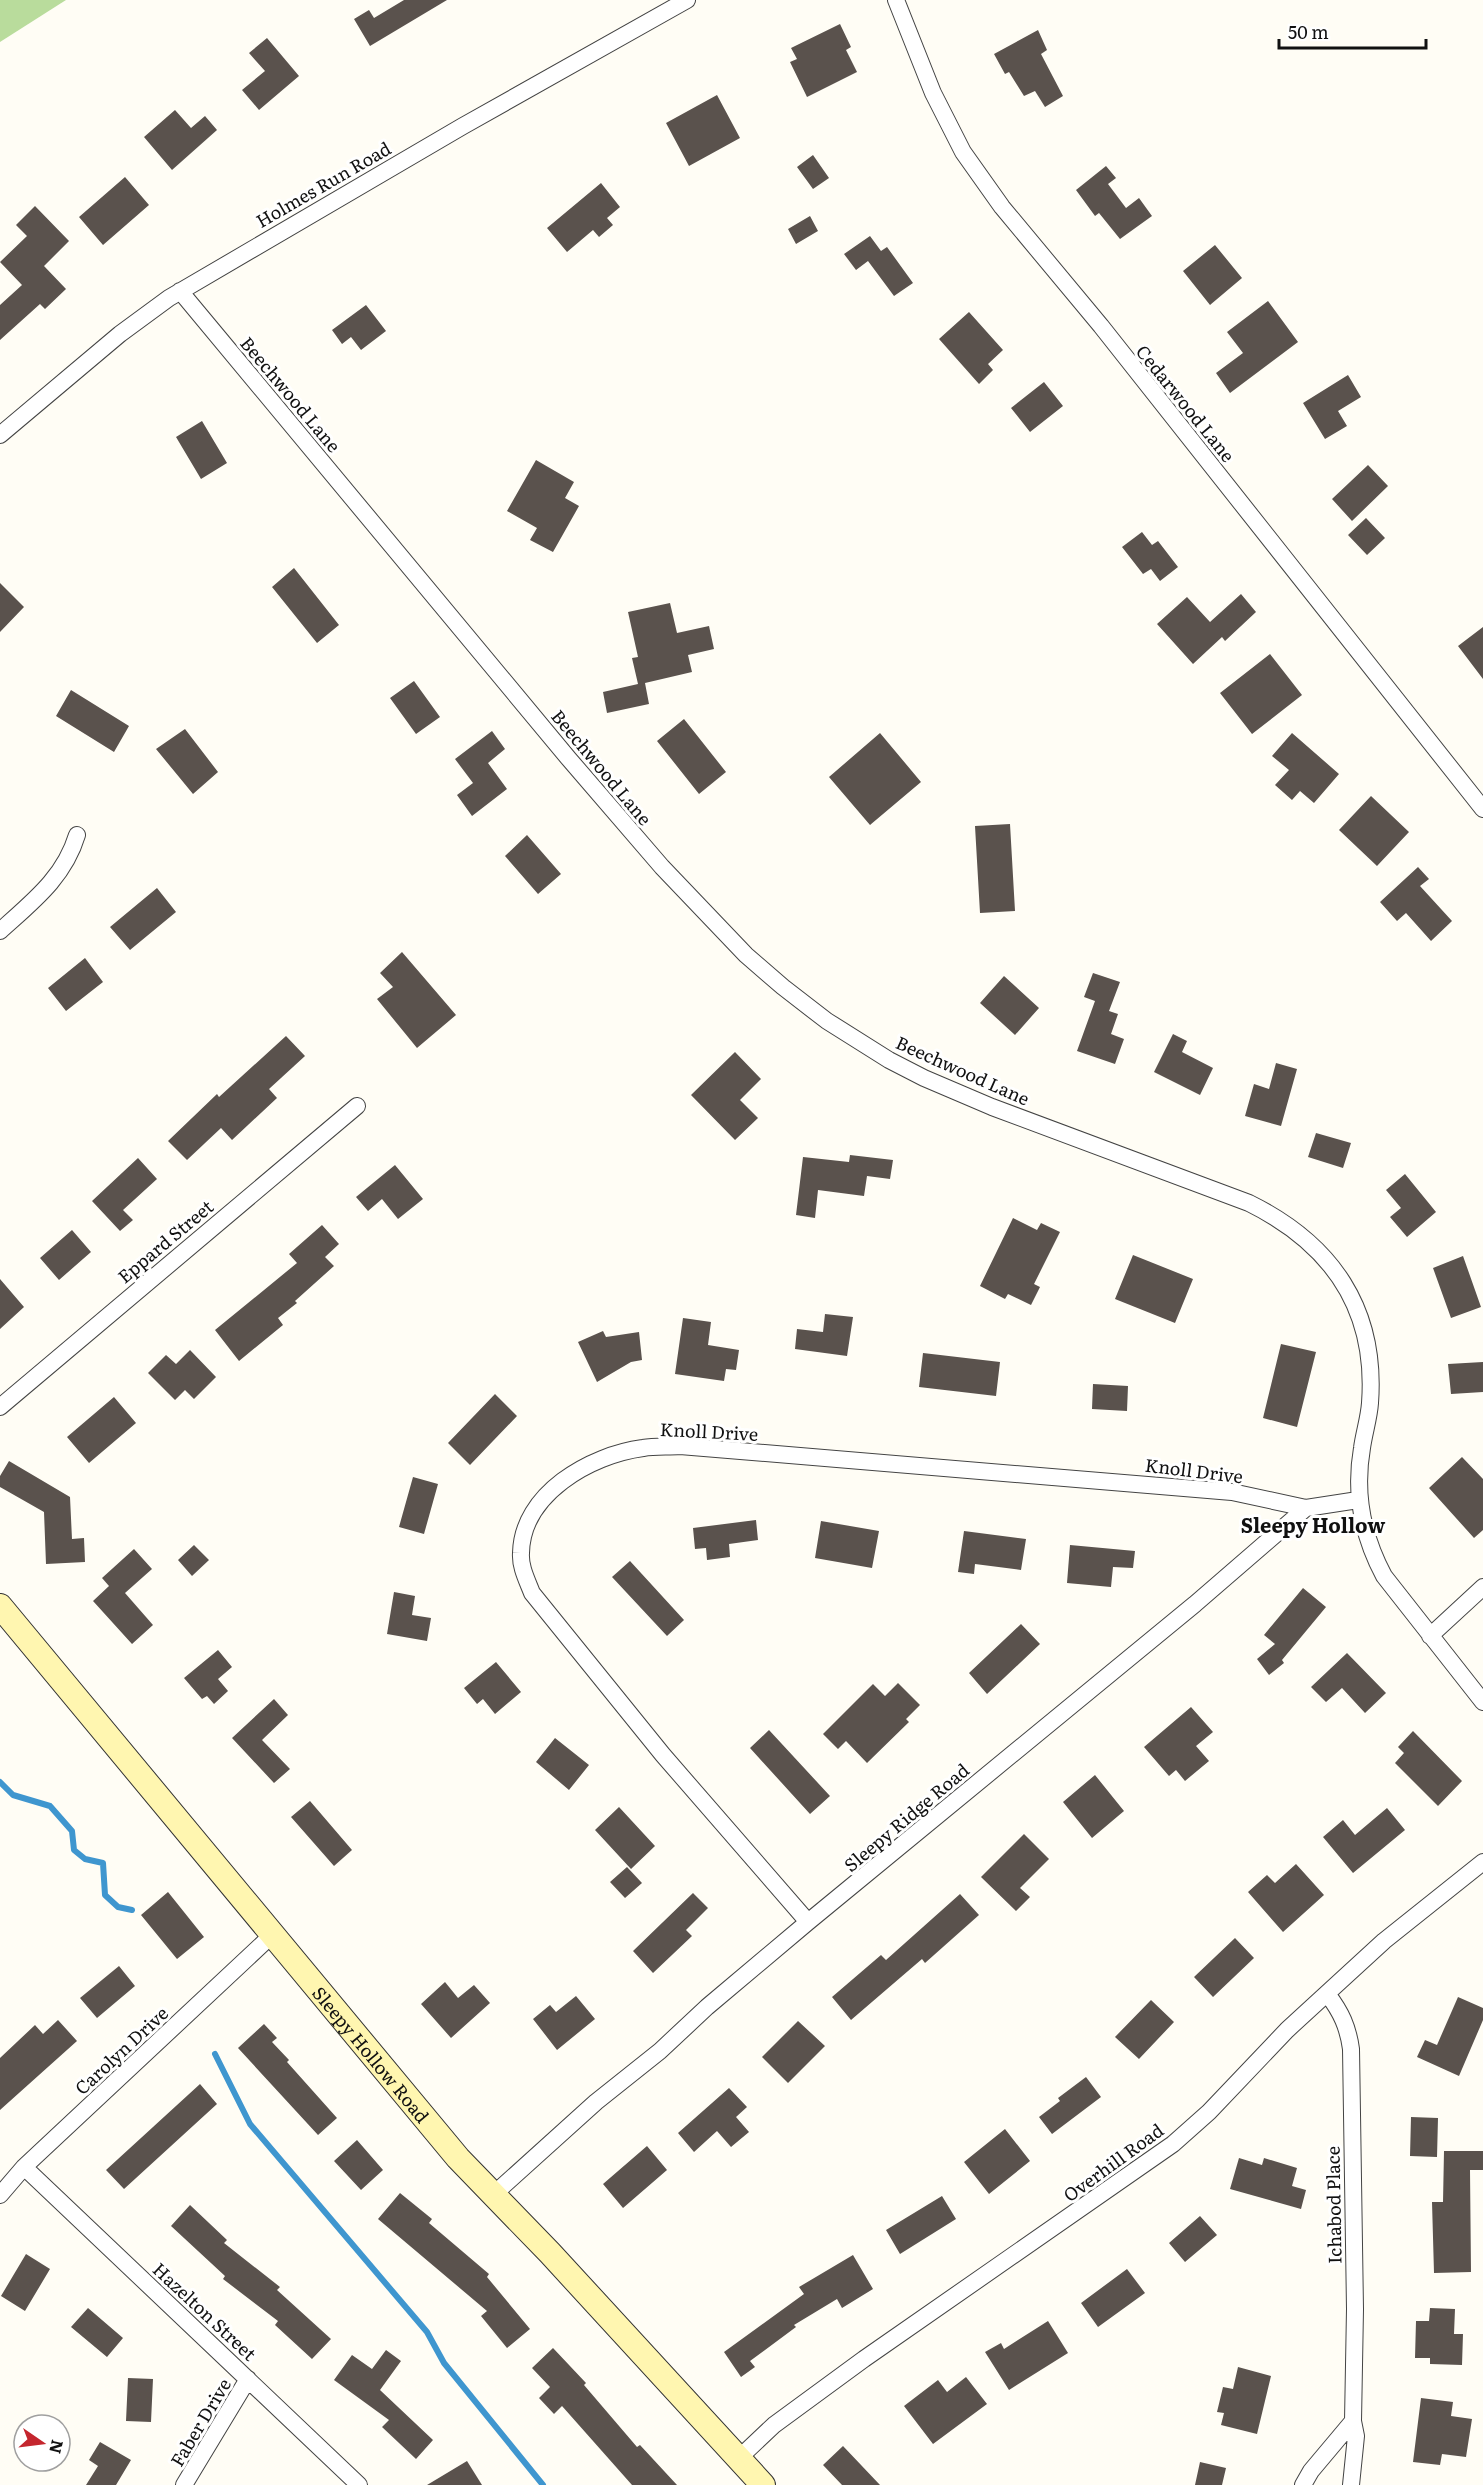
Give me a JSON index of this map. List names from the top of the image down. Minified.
{"streets":{"main road":["Sleepy Hollow Road"],"street":["Holmes Run Road","Beechwood Lane","Cedarwood Lane","Eppard Street","Knoll Drive","Sleepy Ridge Road","Carolyn Drive","Overhill Road","Ichabod Place","Hazelton Street","Faber Drive"]},"crossings":[["Holmes Run Road","Beechwood Lane"],["Knoll Drive","Sleepy Ridge Road"],["Sleepy Ridge Road","Sleepy Hollow Road"],["Carolyn Drive","Sleepy Hollow Road"],["Carolyn Drive","Hazelton Street"],["Sleepy Hollow Road","Overhill Road"],["Overhill Road","Ichabod Place"],["Hazelton Street","Faber Drive"]],"districts":["Sleepy Hollow"],"scale_bar":"50 m","north":"right"}
